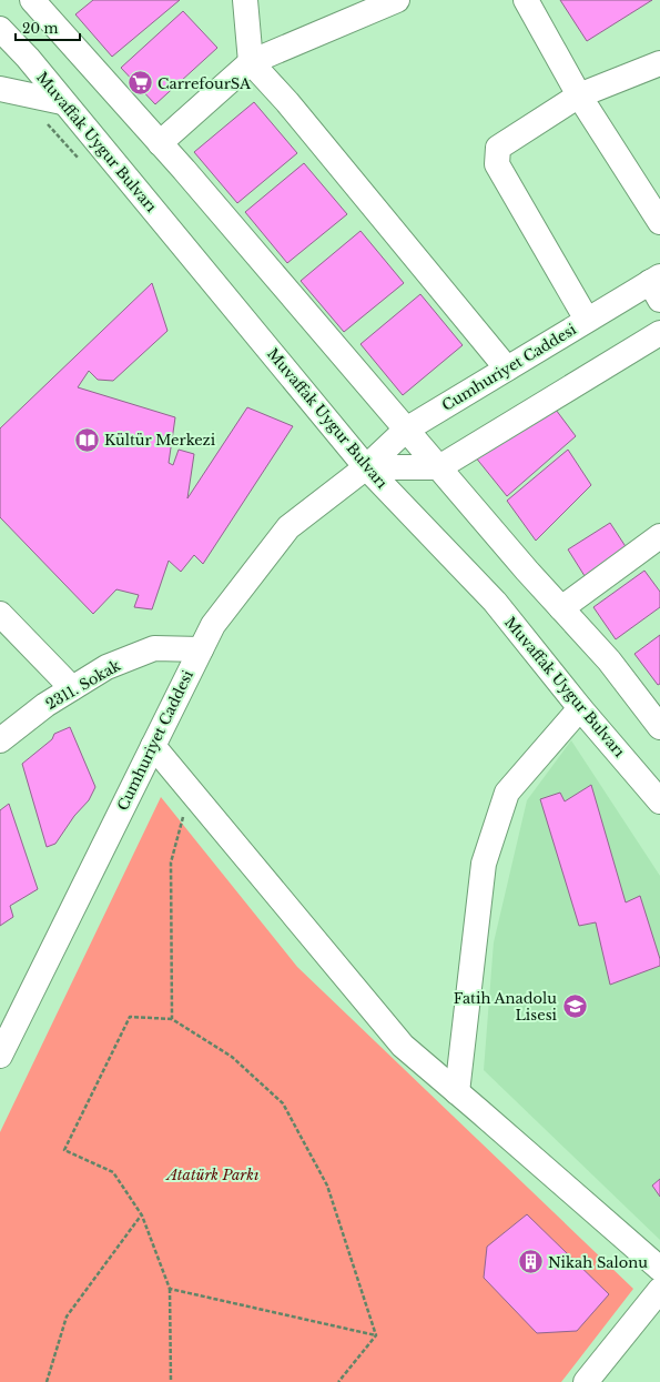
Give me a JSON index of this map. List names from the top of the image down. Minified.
{"streets":{"street":["Muvaffak Uygur Bulvarı","Cumhuriyet Caddesi","2311. Sokak"]},"crossings":[["Muvaffak Uygur Bulvarı","Cumhuriyet Caddesi"],["Cumhuriyet Caddesi","2311. Sokak"]],"parks":["Atatürk Parkı"],"places":{"supermarket":["CarrefourSA"],"library":["Kültür Merkezi"],"school or university":["Fatih Anadolu Lisesi"],"building":["Nikah Salonu"]},"scale_bar":"20 m"}
